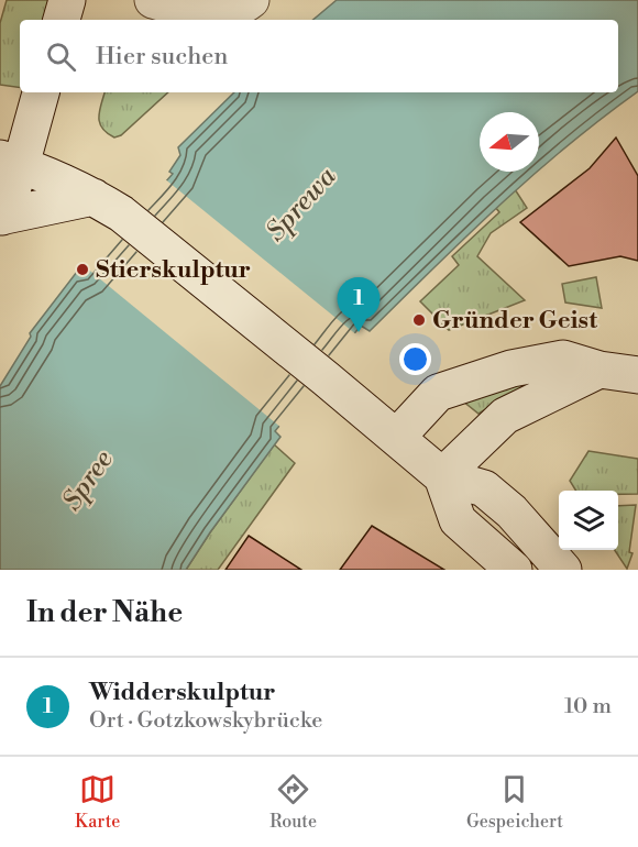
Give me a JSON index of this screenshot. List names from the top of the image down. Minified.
{"water":["Sprewa","Spree"],"places":["Stierskulptur","Gründer Geist"],"north":"left","page":{"search":"Hier suchen","pins":"1","heading":"In der Nähe","list":[{"mark":"1","name":"Widderskulptur","note":"Ort · Gotzkowskybrücke","value":"10 m"}],"nav":["Karte","Route","Gespeichert"]}}
